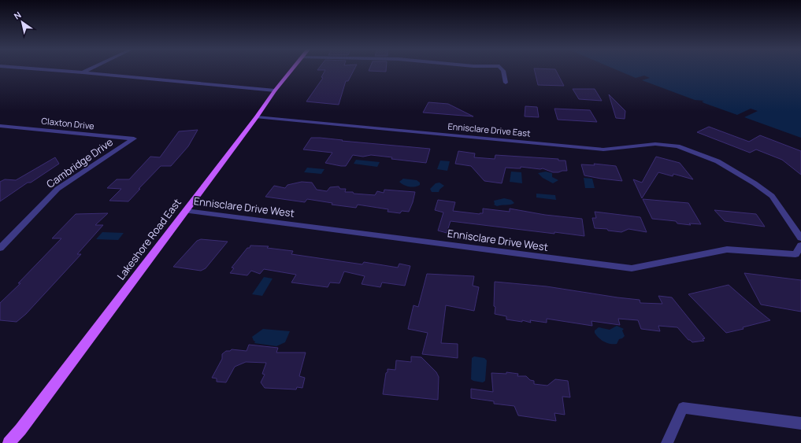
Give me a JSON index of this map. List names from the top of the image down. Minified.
{"streets":{"main road":["Lakeshore Road East"],"street":["Claxton Drive","Ennisclare Drive East","Cambridge Drive","Ennisclare Drive West"]},"crossings":[["Claxton Drive","Cambridge Drive"],["Ennisclare Drive East","Lakeshore Road East"],["Ennisclare Drive West","Lakeshore Road East"]],"north":"top left"}
